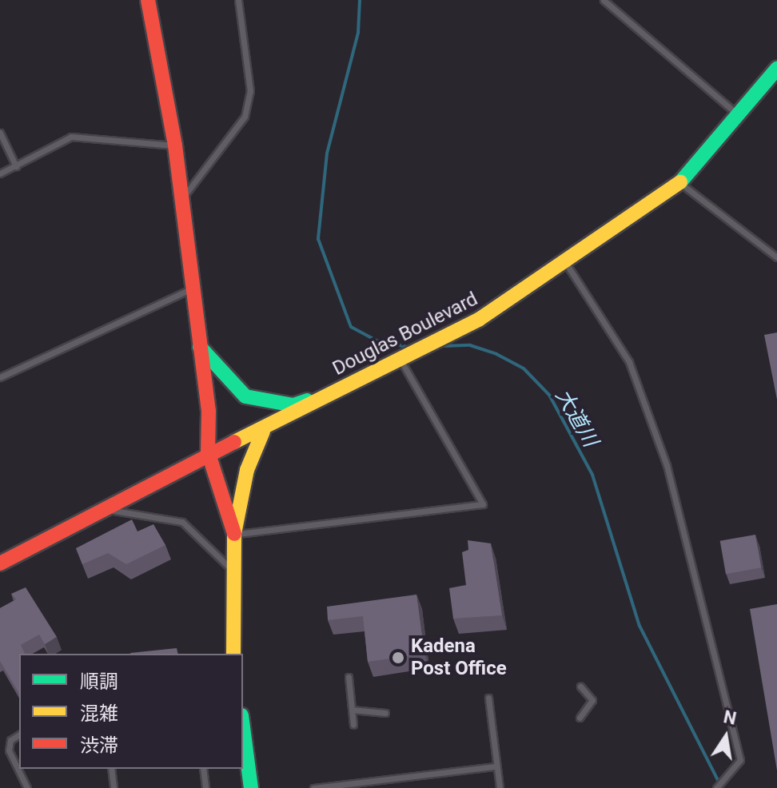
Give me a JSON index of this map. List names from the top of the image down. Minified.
{"streets":{"street":["Douglas Boulevard"]},"water":["大道川"],"places":["Kadena Post Office"],"legend":["順調","混雑","渋滞"],"north":"top"}
